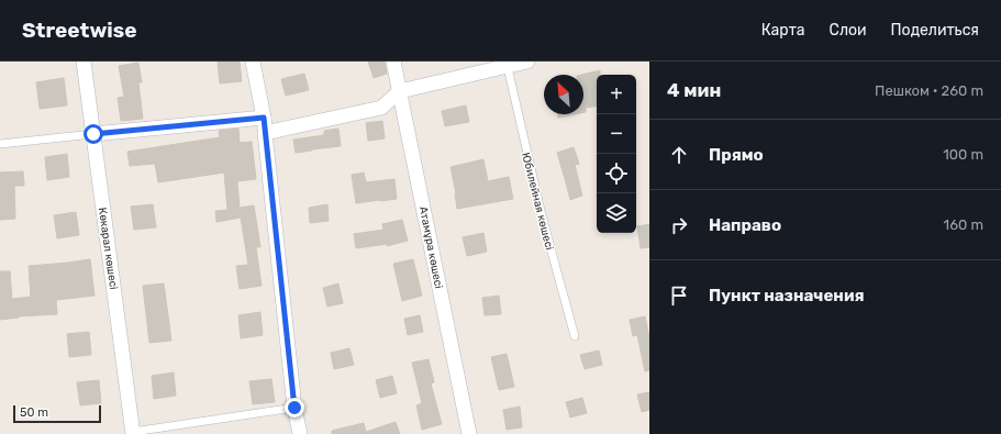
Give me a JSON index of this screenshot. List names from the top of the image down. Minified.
{"streets":{"street":["Атамұра көшесі","Көкарал көшесі"],"lane":["Юбилейная көшесі"]},"scale_bar":"50 m","north":"top left","page":{"header":"Streetwise","nav":["Карта","Слои","Поделиться"],"heading":["4 мин","Пешком · 260 m"],"map_buttons":["+","−"],"list":[["Прямо","100 m"],["Направо","160 m"],"Пункт назначения"],"scale":"50 m"}}
